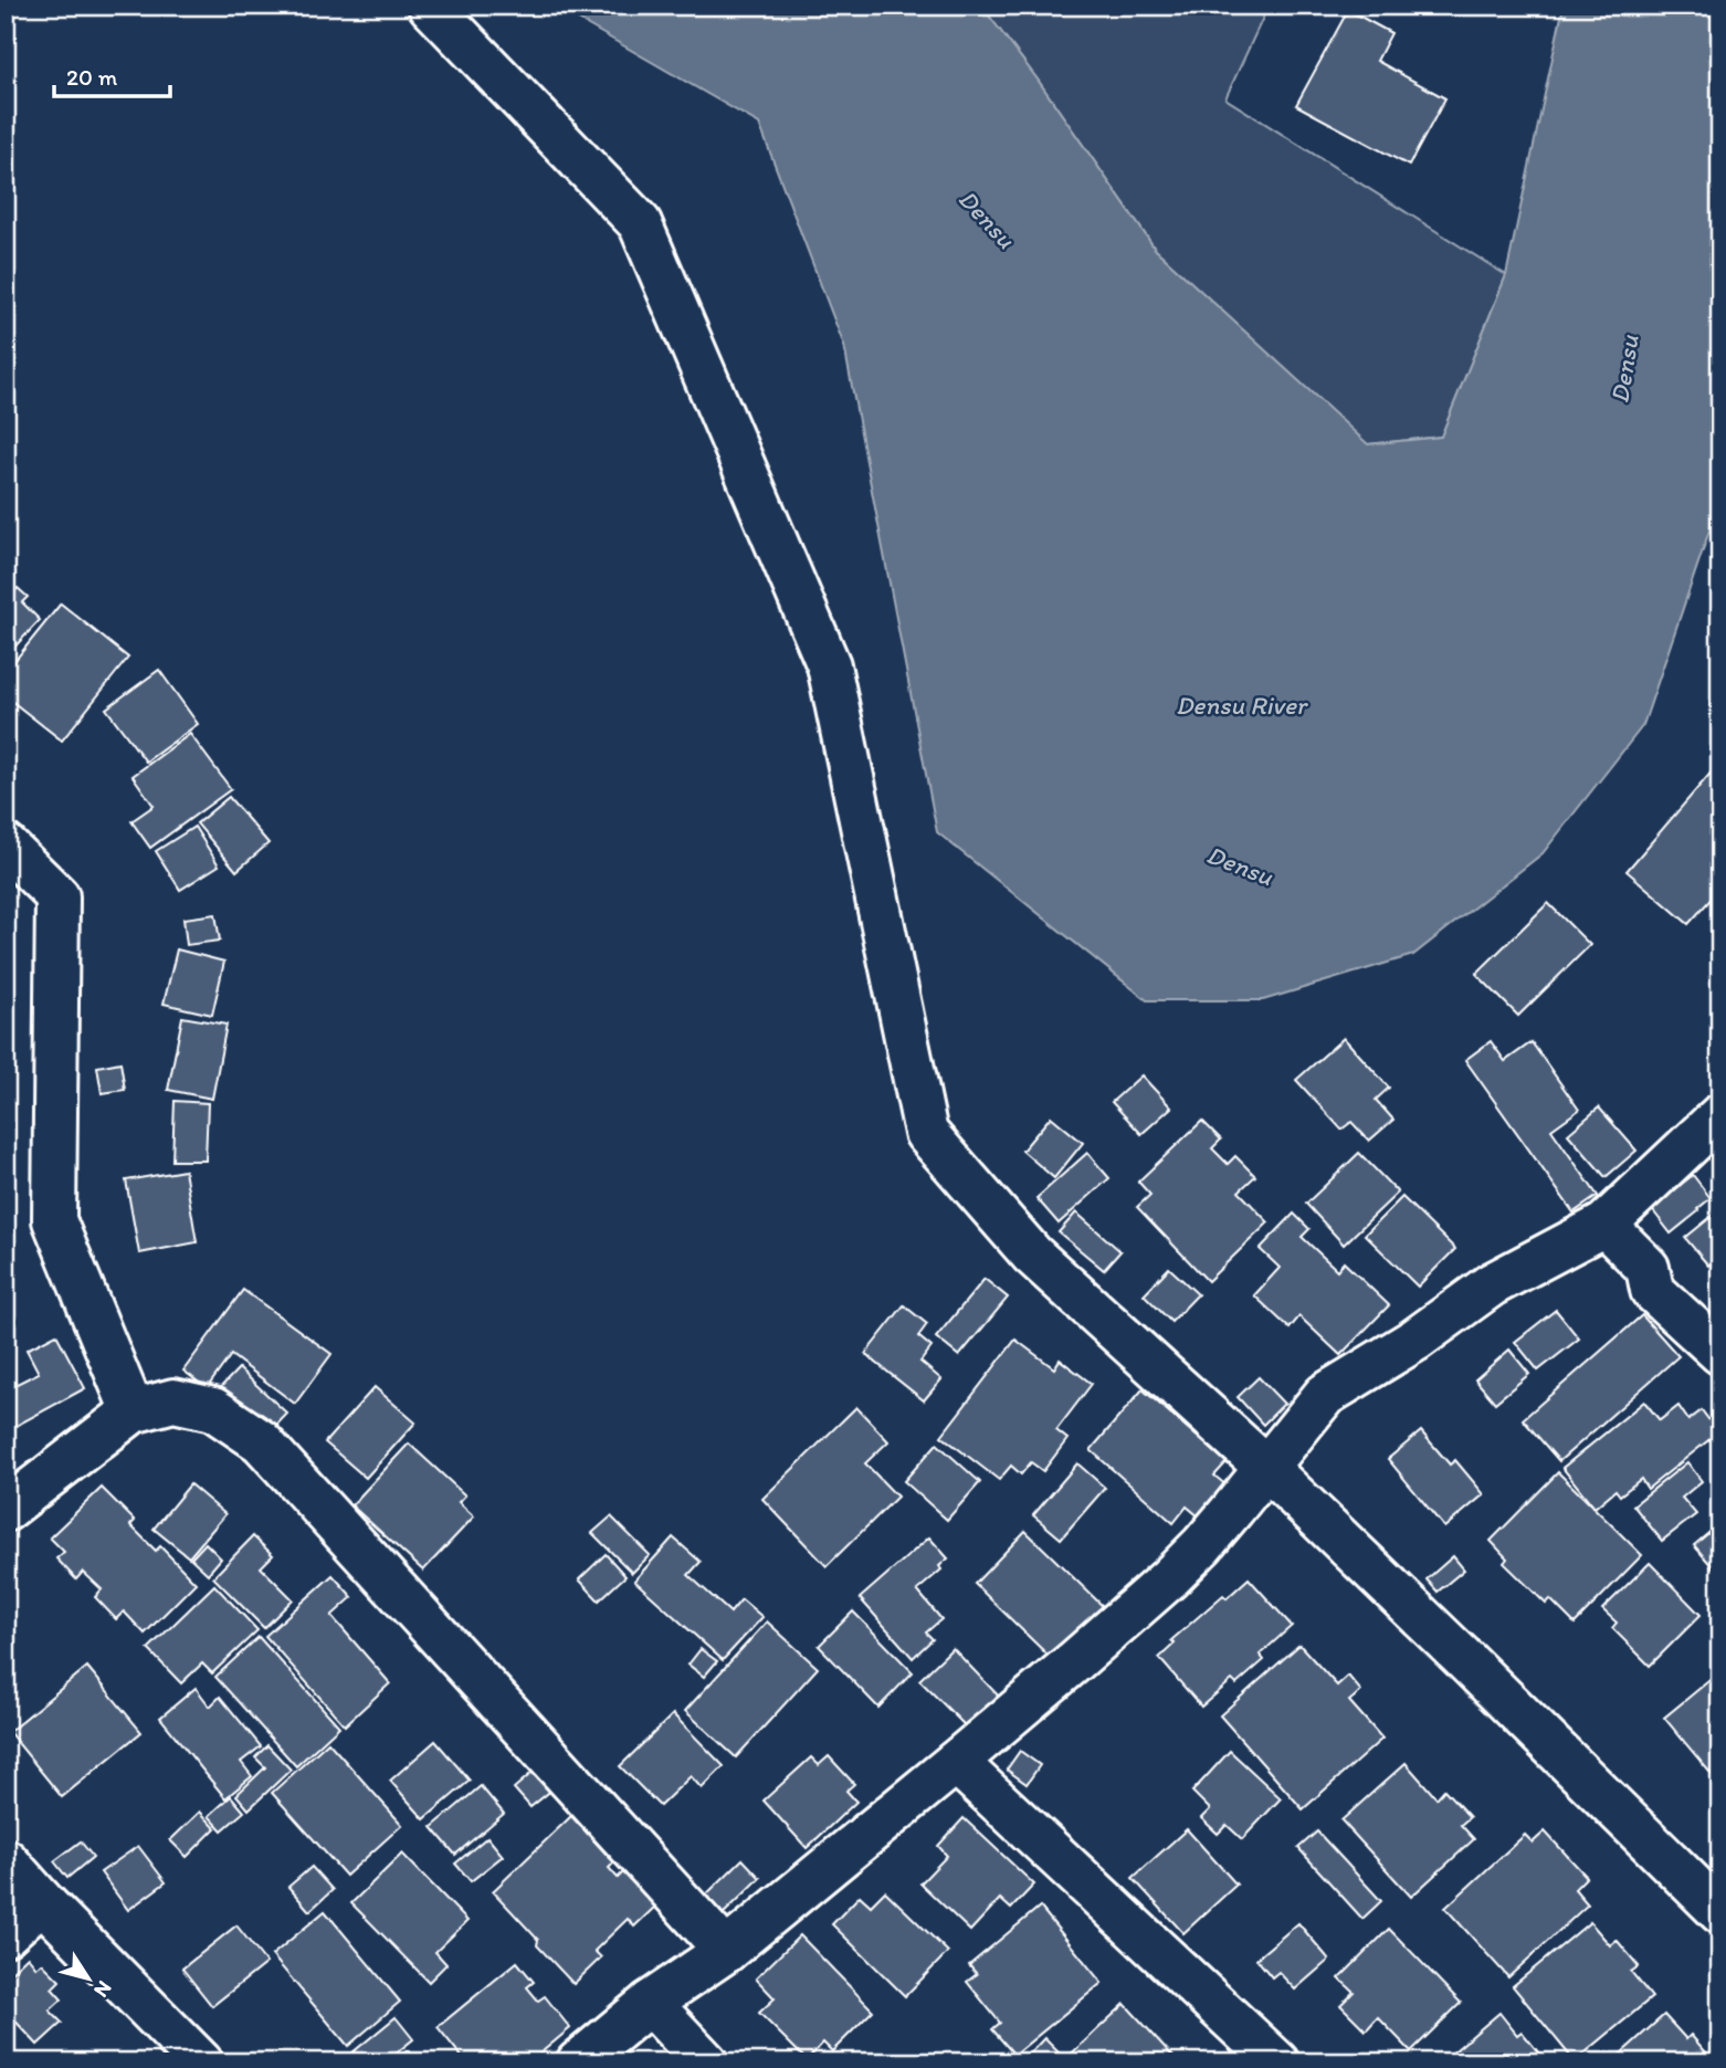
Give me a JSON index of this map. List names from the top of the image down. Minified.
{"water":["Densu","Densu River"],"scale_bar":"20 m","north":"bottom right"}
